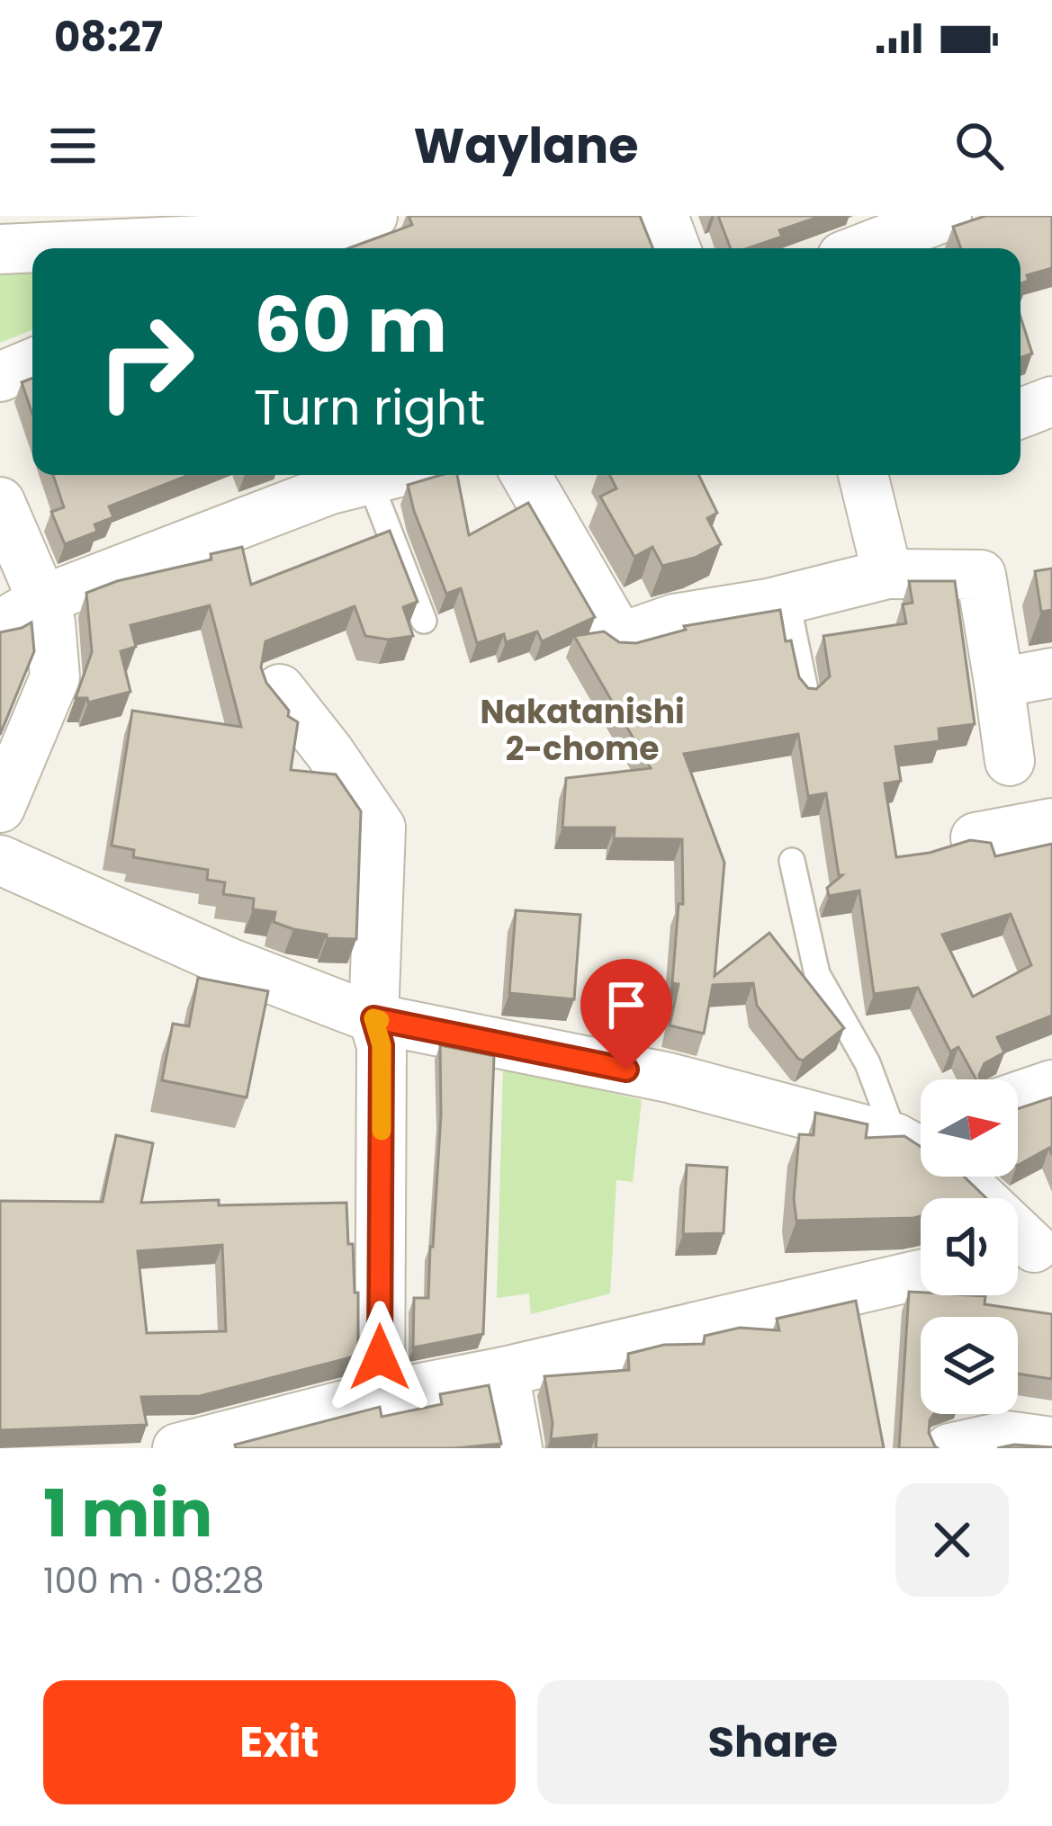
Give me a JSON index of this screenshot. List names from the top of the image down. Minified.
{"districts":["Nakatanishi 2-chome"],"north":"right","page":{"status":"08:27","header":"Waylane","turn":["60 m","Turn right"],"heading":["1 min","100 m · 08:28"],"buttons":["Exit","Share"]}}
